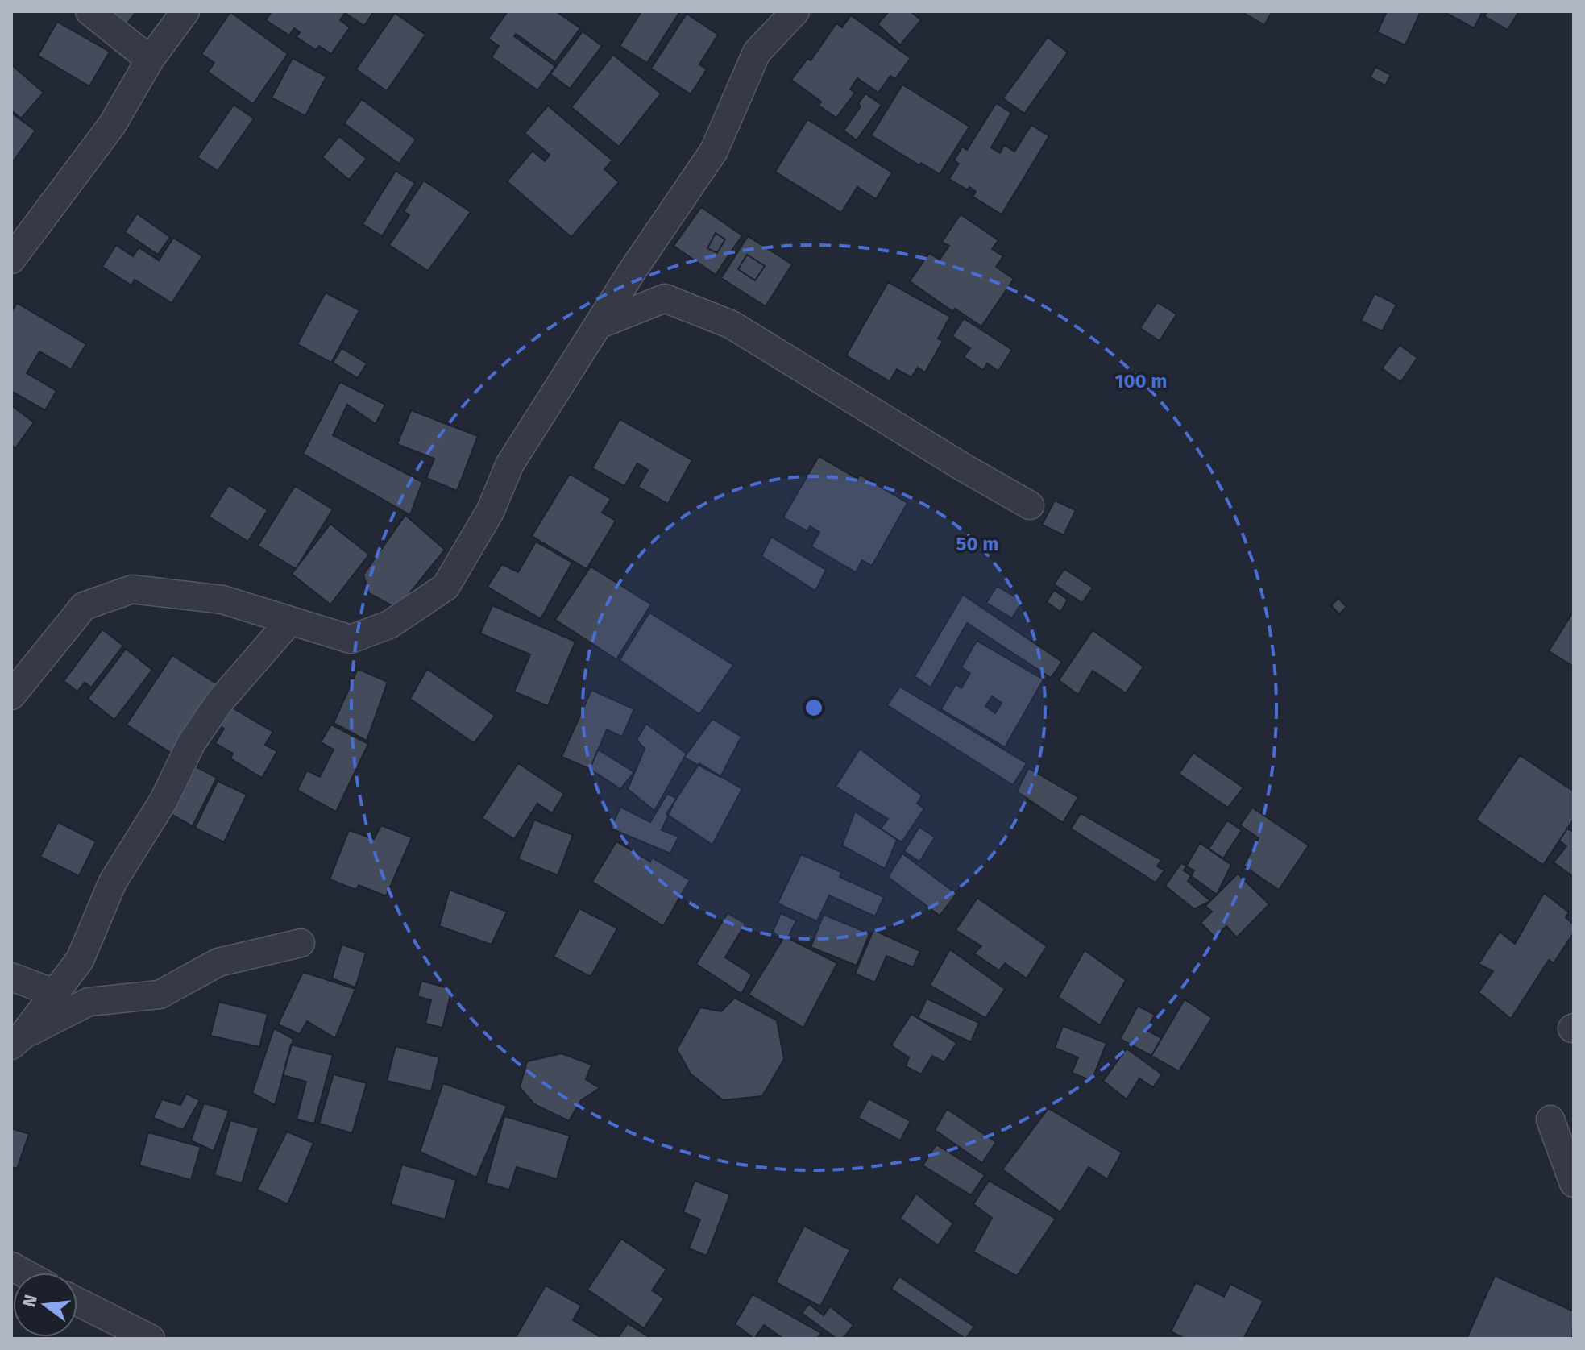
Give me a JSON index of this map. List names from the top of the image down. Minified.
{"north":"left","rings":["100 m","50 m"]}
